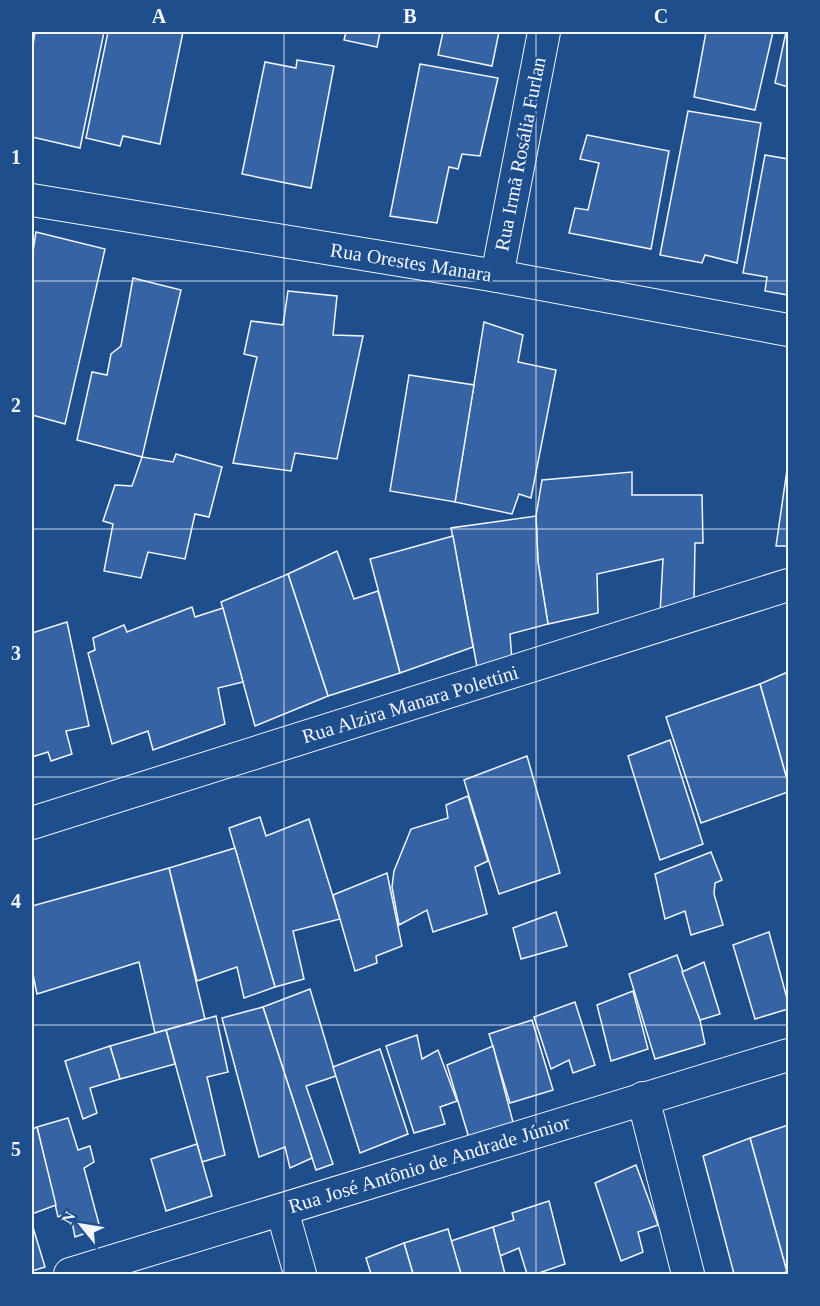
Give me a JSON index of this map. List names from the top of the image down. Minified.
{"streets":{"street":["Rua Irmã Rosália Furlan","Rua Orestes Manara","Rua Alzira Manara Polettini","Rua José Antônio de Andrade Júnior"]},"crossings":[["Rua Irmã Rosália Furlan","Rua Orestes Manara"]],"north":"top left","grid":{"columns":["A","B","C"],"rows":["1","2","3","4","5"]}}
